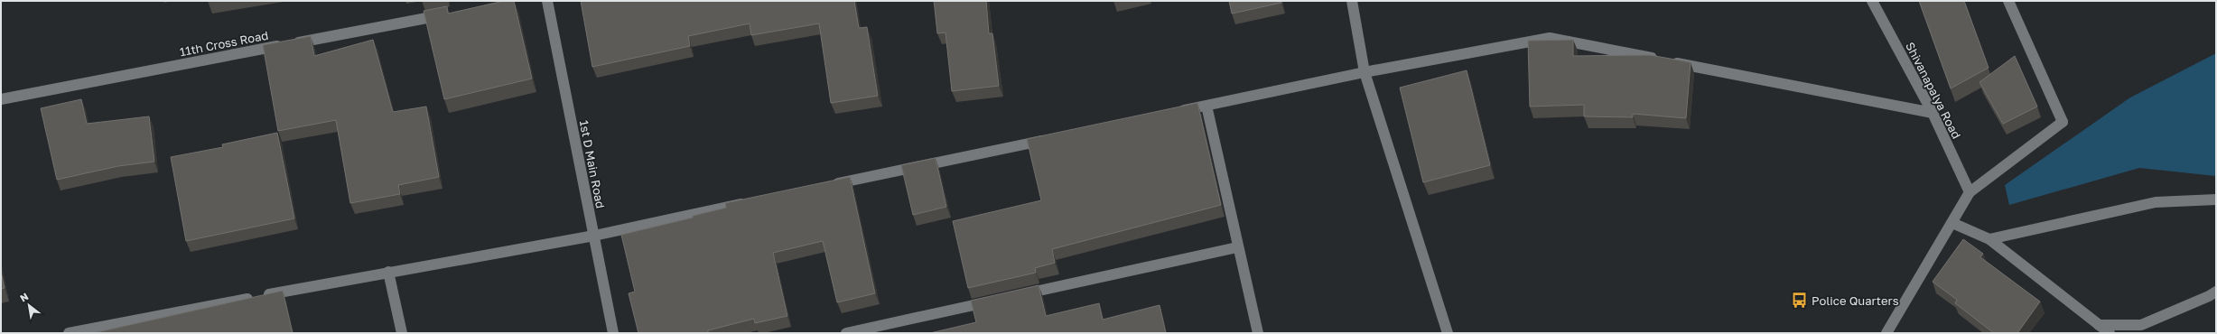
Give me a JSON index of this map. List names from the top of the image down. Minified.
{"streets":{"street":["11th Cross Road","Shivanapalya Road","1st D Main Road"]},"places":{"bus stop":["Police Quarters"]},"north":"top left"}
